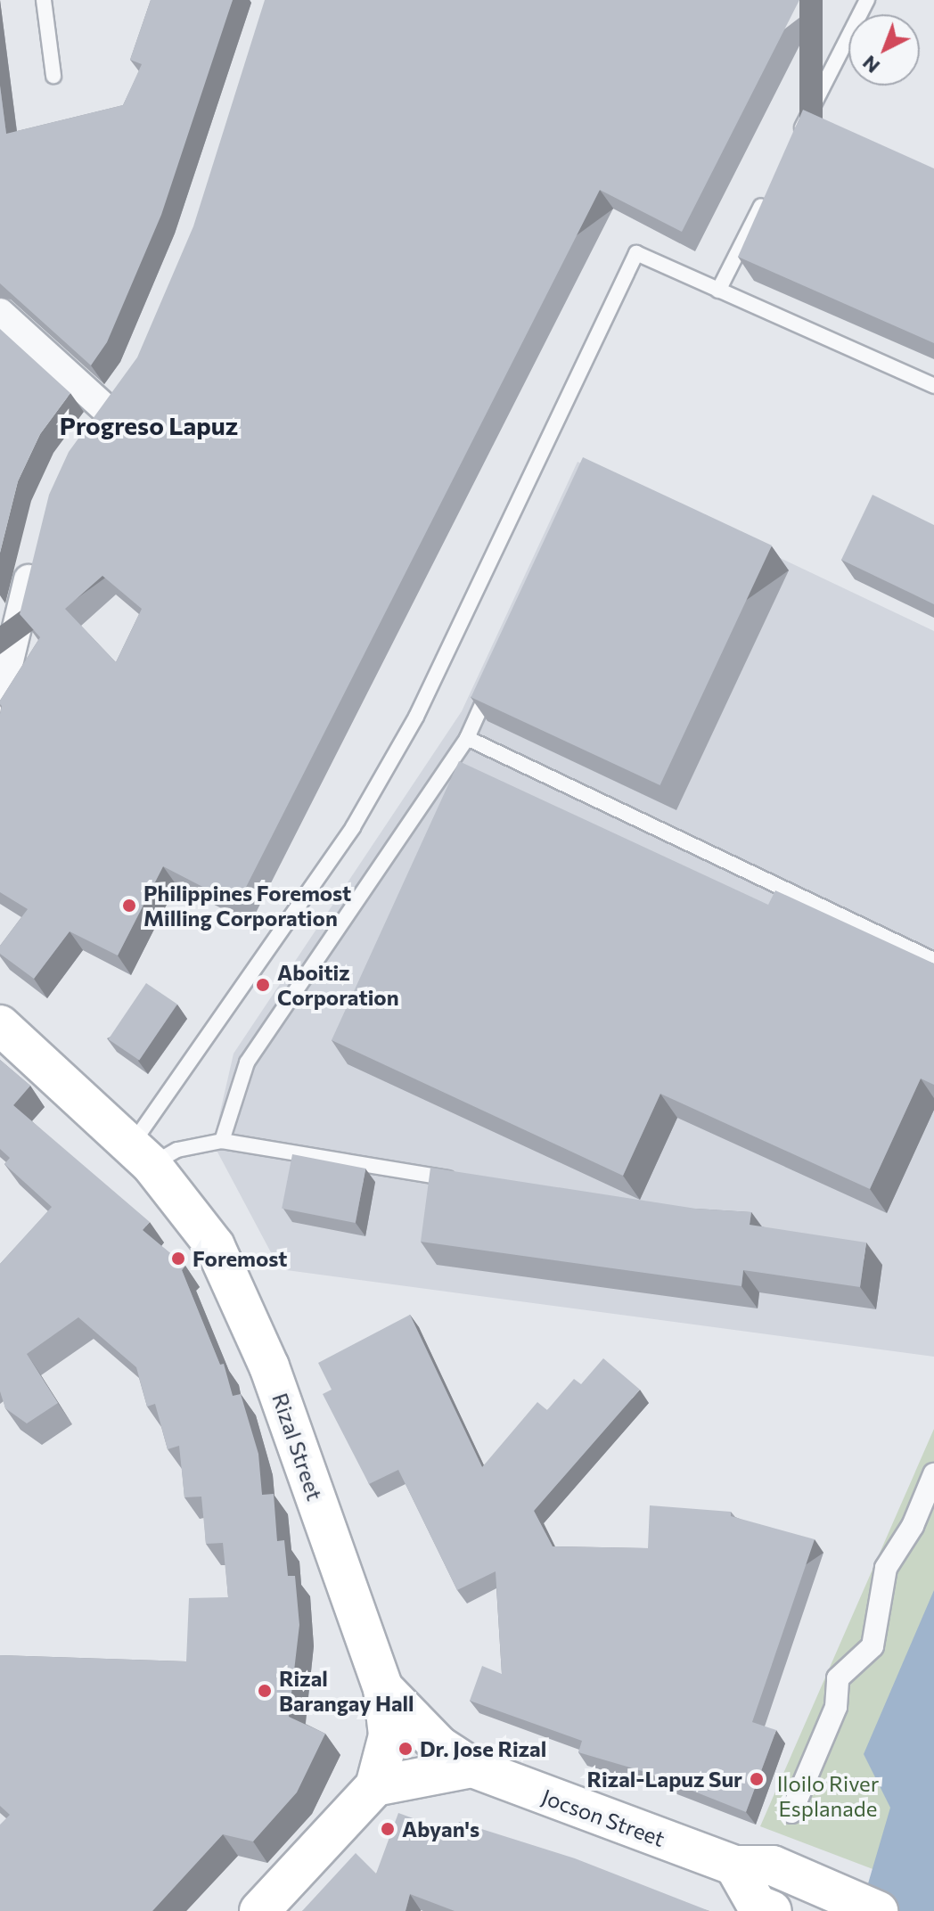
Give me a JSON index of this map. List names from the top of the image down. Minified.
{"streets":{"main road":["Rizal Street","Jocson Street"]},"crossings":[["Rizal Street","Jocson Street"]],"districts":["Progreso Lapuz"],"parks":["Iloilo River Esplanade"],"places":["Philippines Foremost Milling Corporation","Aboitiz Corporation","Foremost","Rizal Barangay Hall","Dr. Jose Rizal","Rizal-Lapuz Sur","Abyan's"],"north":"bottom left"}
